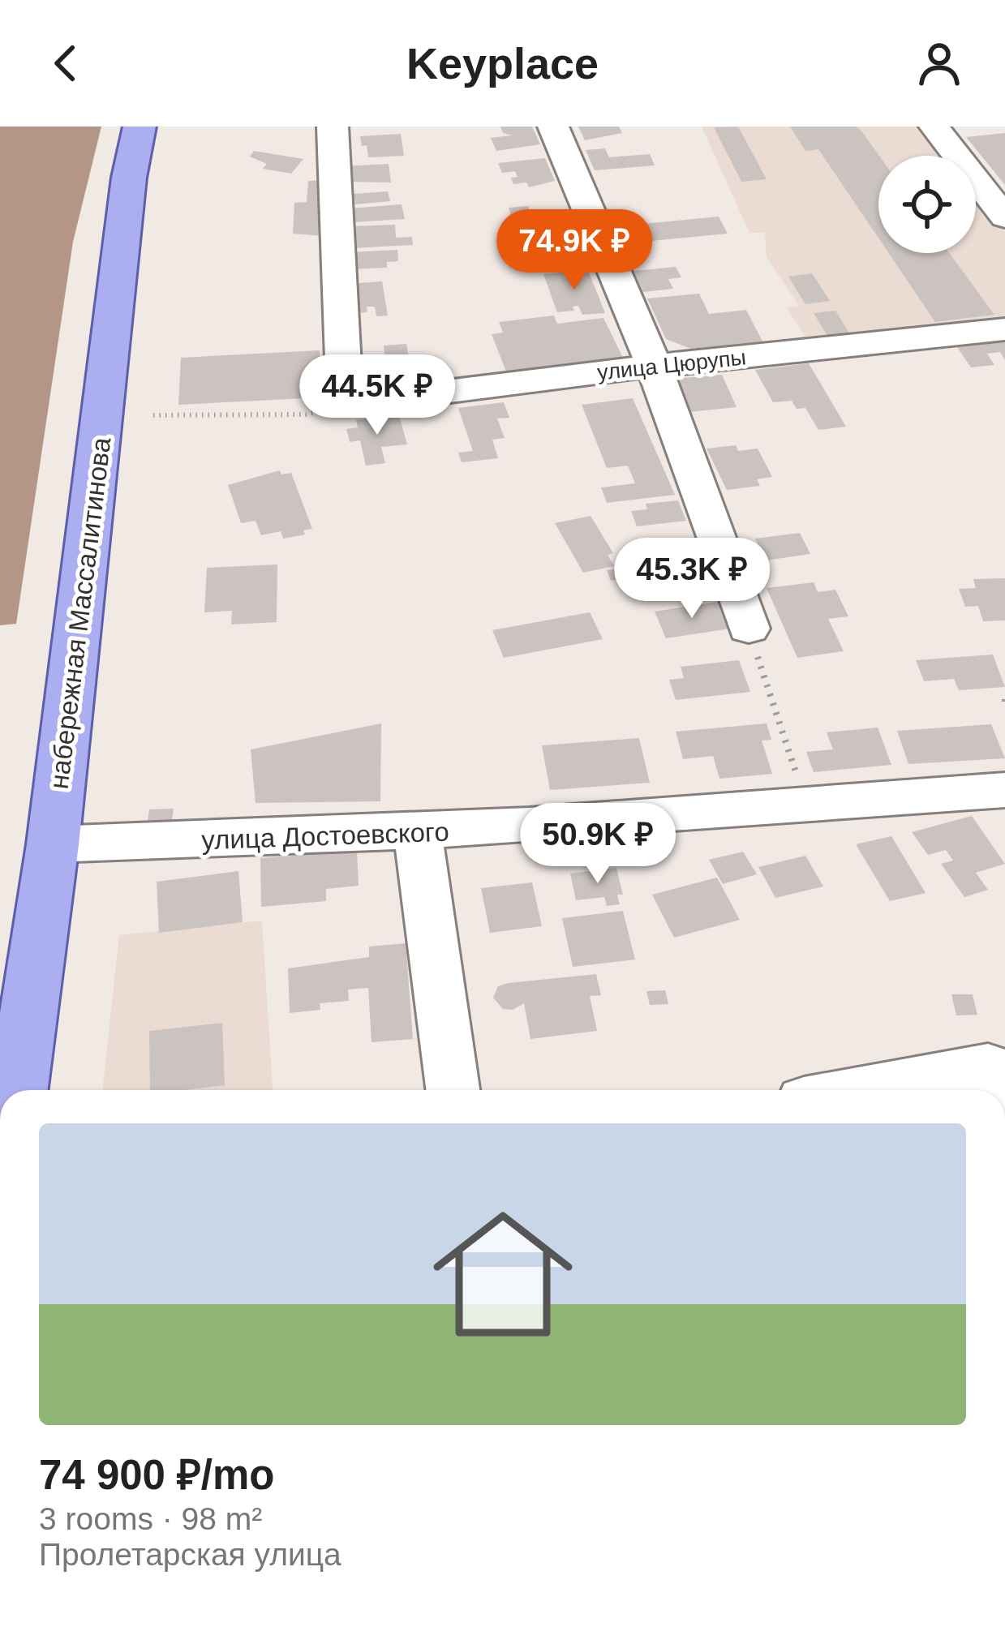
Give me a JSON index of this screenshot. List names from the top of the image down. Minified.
{"streets":{"main road":["набережная Массалитинова"],"street":["улица Цюрупы","улица Достоевского"]},"crossings":[["набережная Массалитинова","улица Достоевского"]],"page":{"header":"Keyplace","price":["74.9K ₽","44.5K ₽","45.3K ₽","50.9K ₽"],"list":[{"name":"74 900 ₽/mo","note":"3 rooms · 98 m² · Пролетарская улица"}]}}
